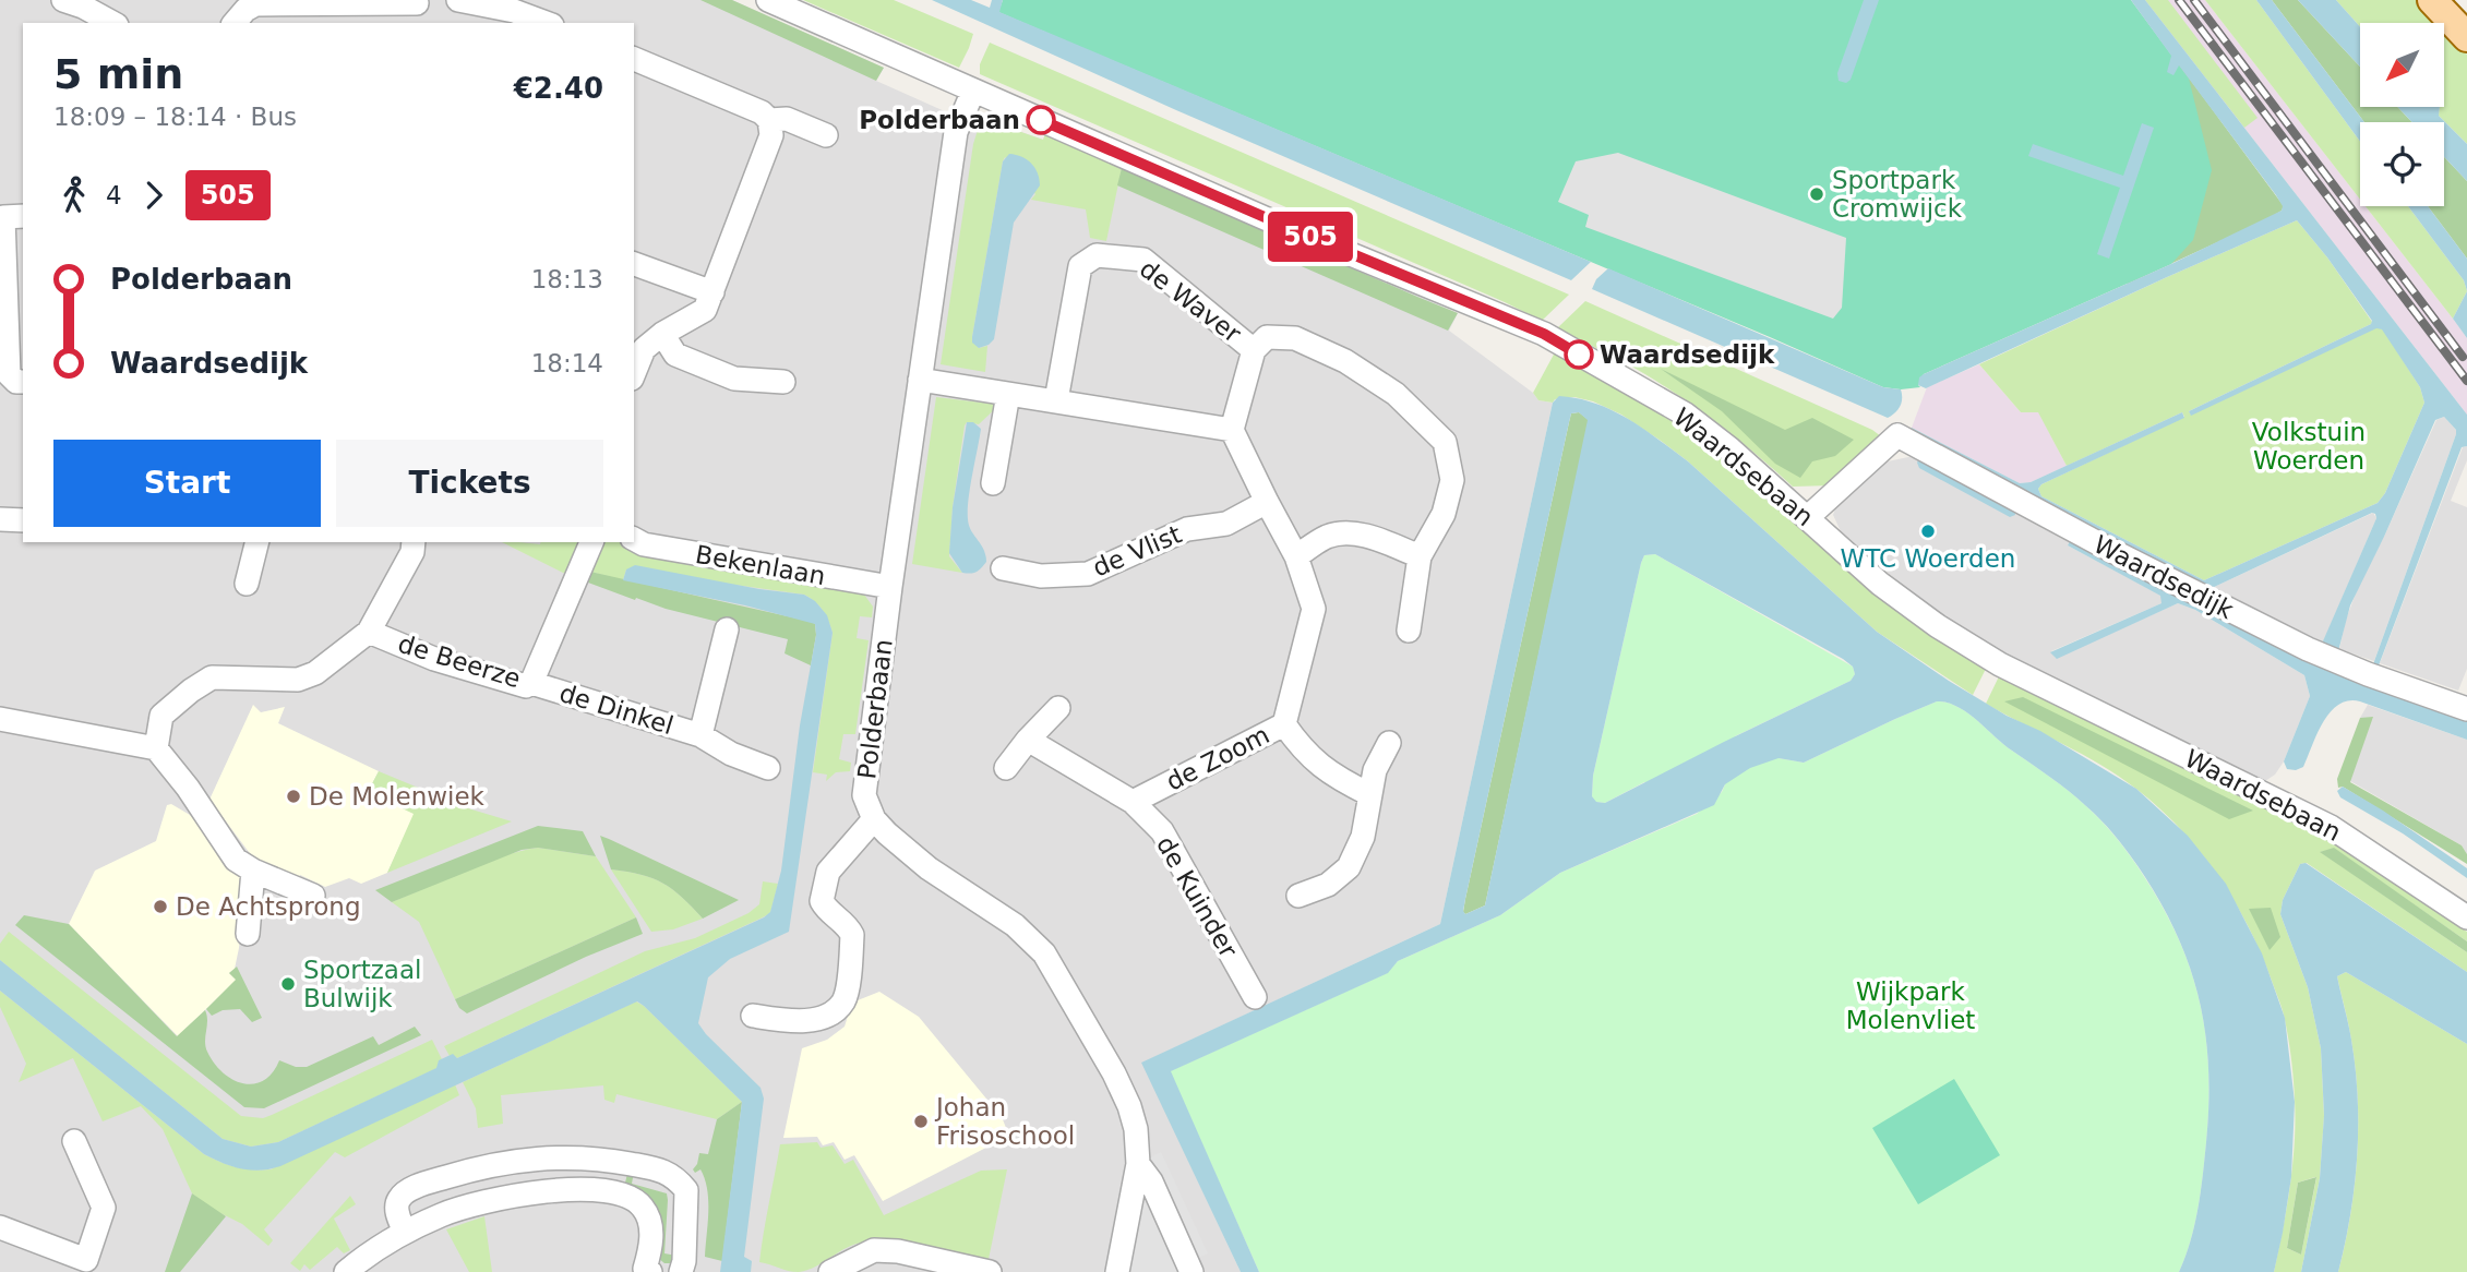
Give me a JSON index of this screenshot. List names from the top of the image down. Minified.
{"streets":{"street":["de Waver","Waardsebaan","de Vlist","Bekenlaan","Waardsedijk","de Beerze","de Dinkel","Polderbaan","de Zoom","de Kuinder"]},"crossings":[["Waardsebaan","Waardsedijk"],["Waardsebaan","Polderbaan"],["de Vlist","de Zoom"],["Bekenlaan","Polderbaan"],["de Beerze","de Dinkel"],["de Zoom","de Kuinder"]],"parks":["Volkstuin Woerden","Wijkpark Molenvliet"],"places":["Polderbaan","Sportpark Cromwijck","Waardsedijk","WTC Woerden","De Molenwiek","De Achtsprong","Sportzaal Bulwijk","Johan Frisoschool"],"lines":["bus line 505"],"north":"bottom left","page":{"on_map":"505","heading":["5 min","18:09 – 18:14 · Bus","€2.40"],"legs":["4","505"],"list":[{"name":"Polderbaan","value":"18:13"},{"name":"Waardsedijk","value":"18:14"}],"buttons":["Start","Tickets"]}}
